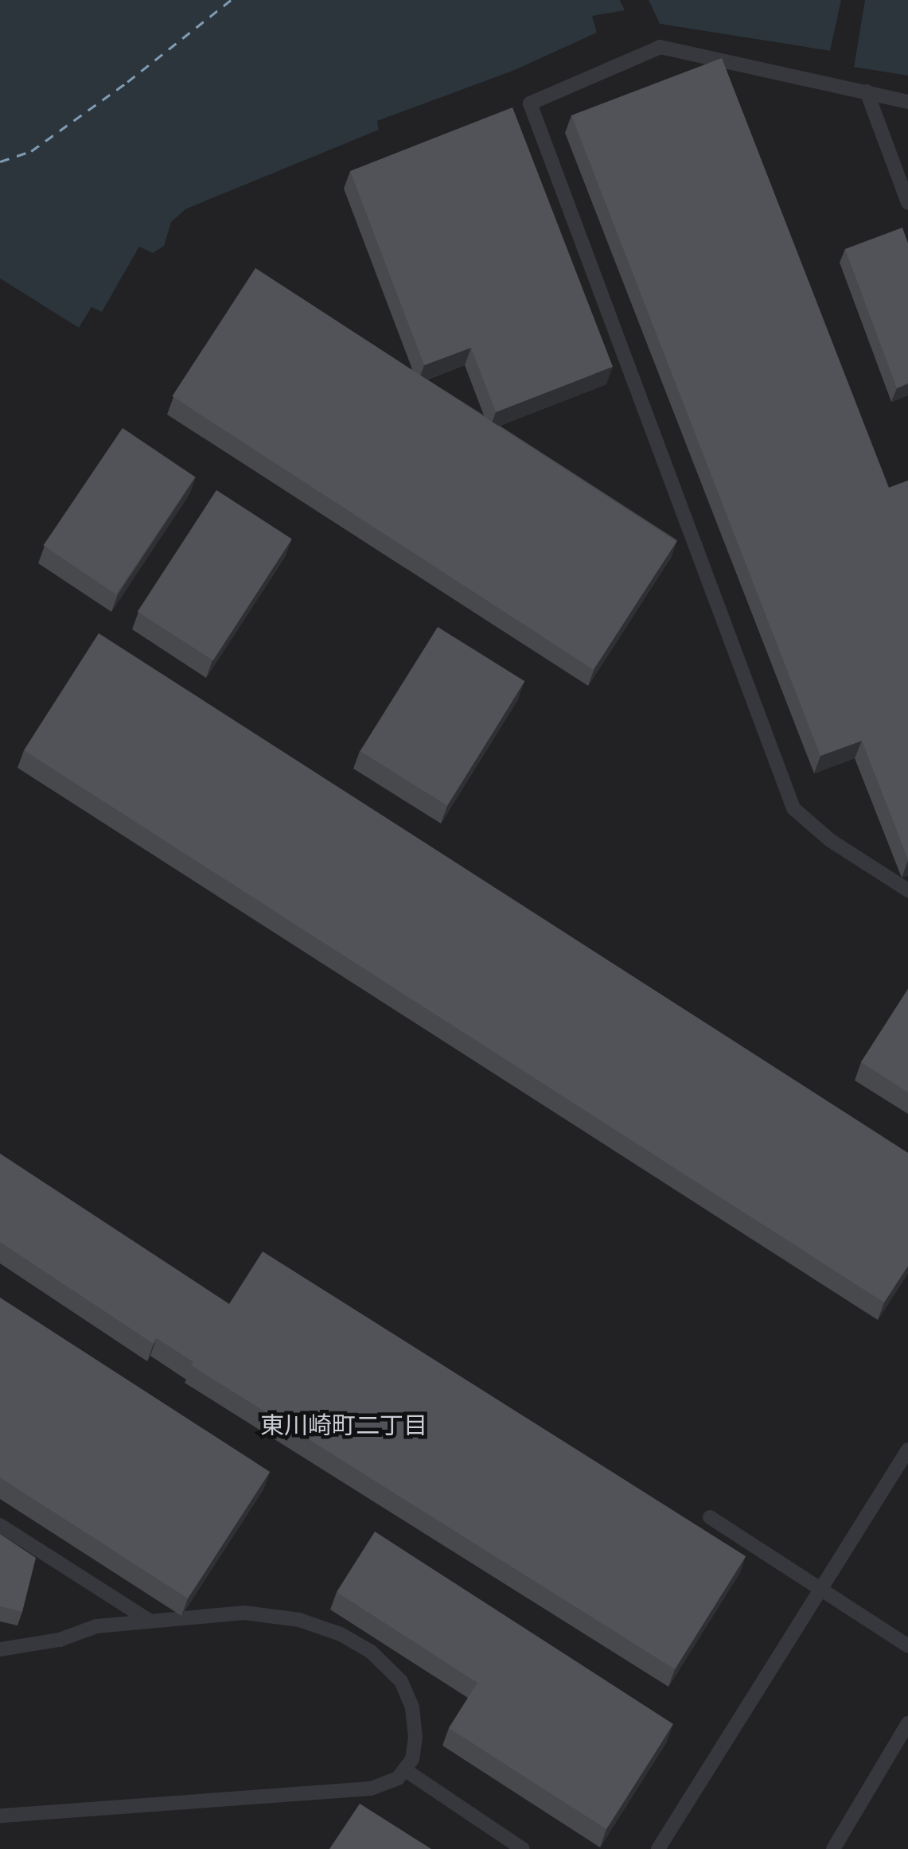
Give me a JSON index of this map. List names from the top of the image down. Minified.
{"districts":["東川崎町二丁目"]}
